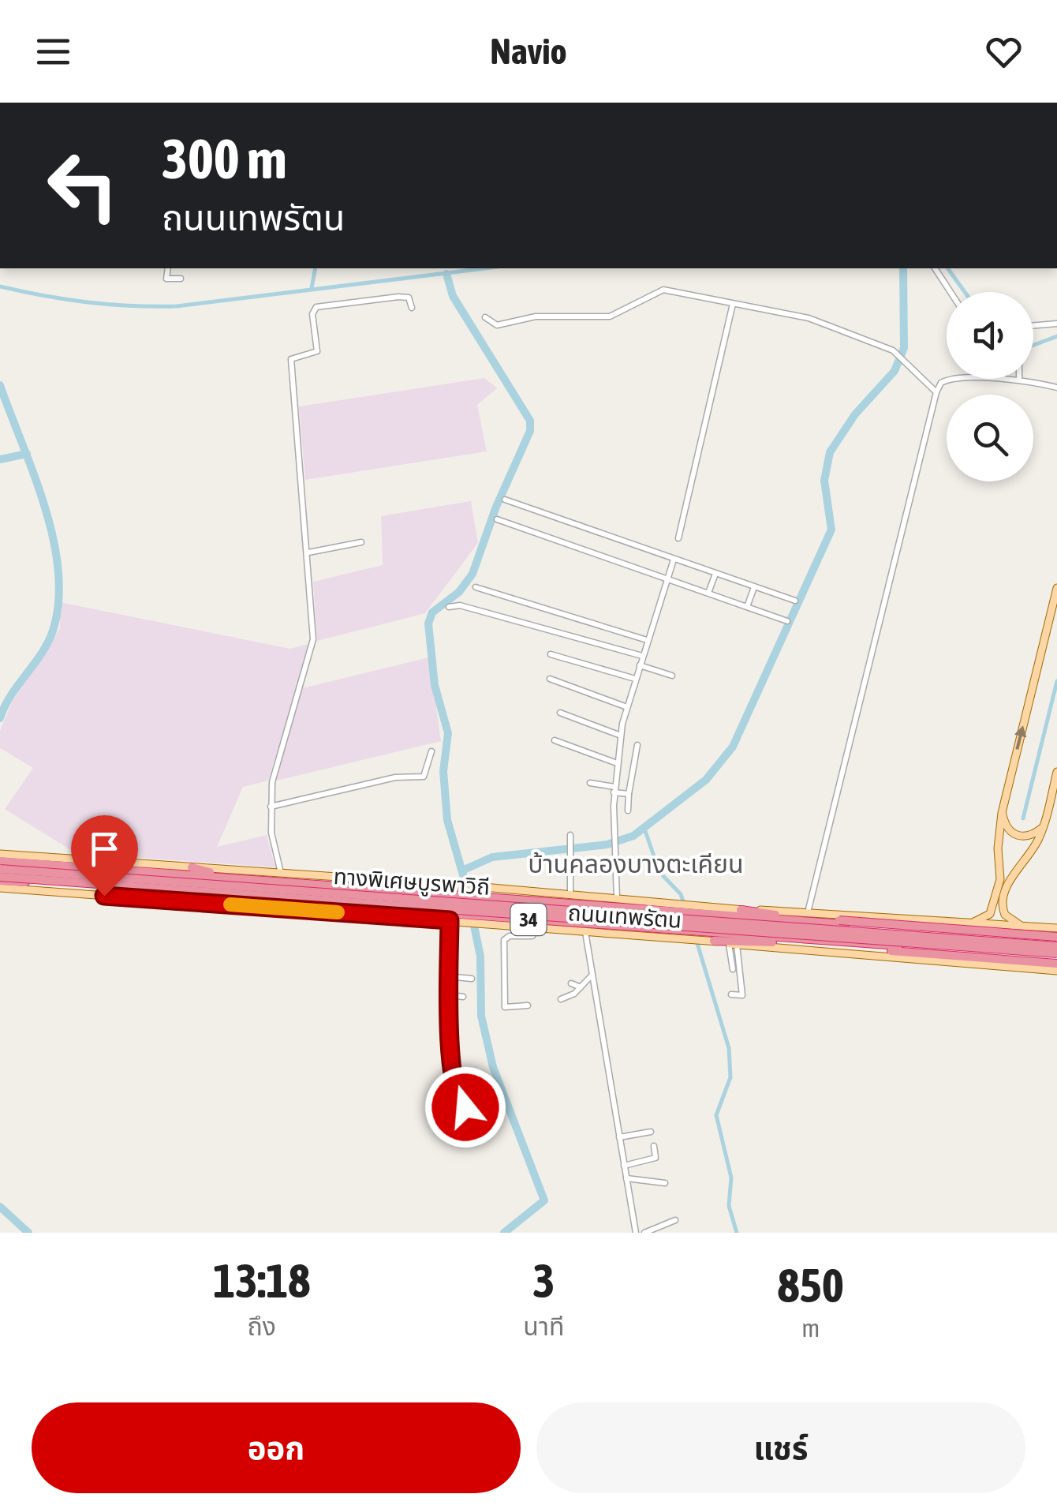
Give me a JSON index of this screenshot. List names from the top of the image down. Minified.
{"streets":{"highway":["ทางพิเศษบูรพาวิถี","ถนนเทพรัตน","34"]},"crossings":[["ทางพิเศษบูรพาวิถี","ถนนเทพรัตน"]],"districts":["บ้านคลองบางตะเคียน"],"page":{"header":"Navio","turn":["300 m","ถนนเทพรัตน"],"eta":["13:18","ถึง","3","นาที","850","m"],"buttons":["ออก","แชร์"]}}
